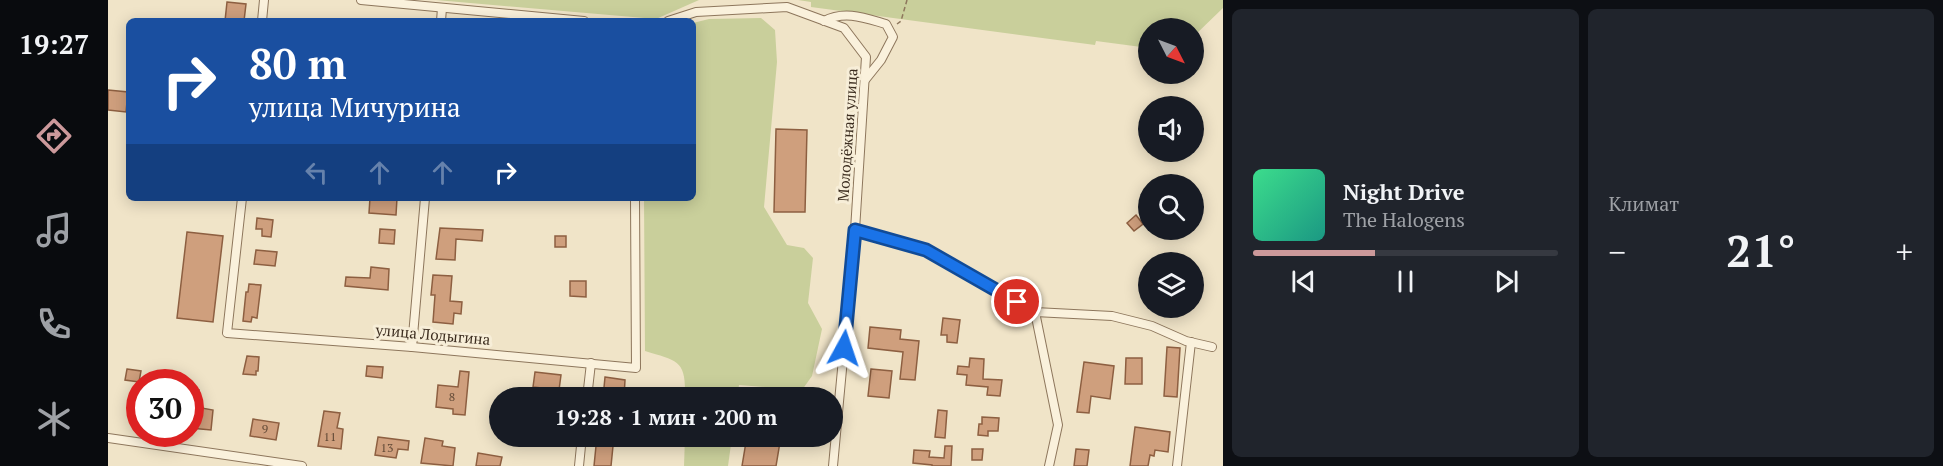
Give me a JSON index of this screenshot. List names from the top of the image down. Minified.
{"streets":{"street":["Молодёжная улица","улица Лодыгина"]},"house_numbers":["8","9","11","13"],"north":"bottom right","page":{"tabs":"19:27","tile":"Климат","turn":["80 m","улица Мичурина"],"song":["Night Drive","The Halogens"],"heat":["−","21°","+"],"limit":"30","trip":"19:28 · 1 мин · 200 m"}}
